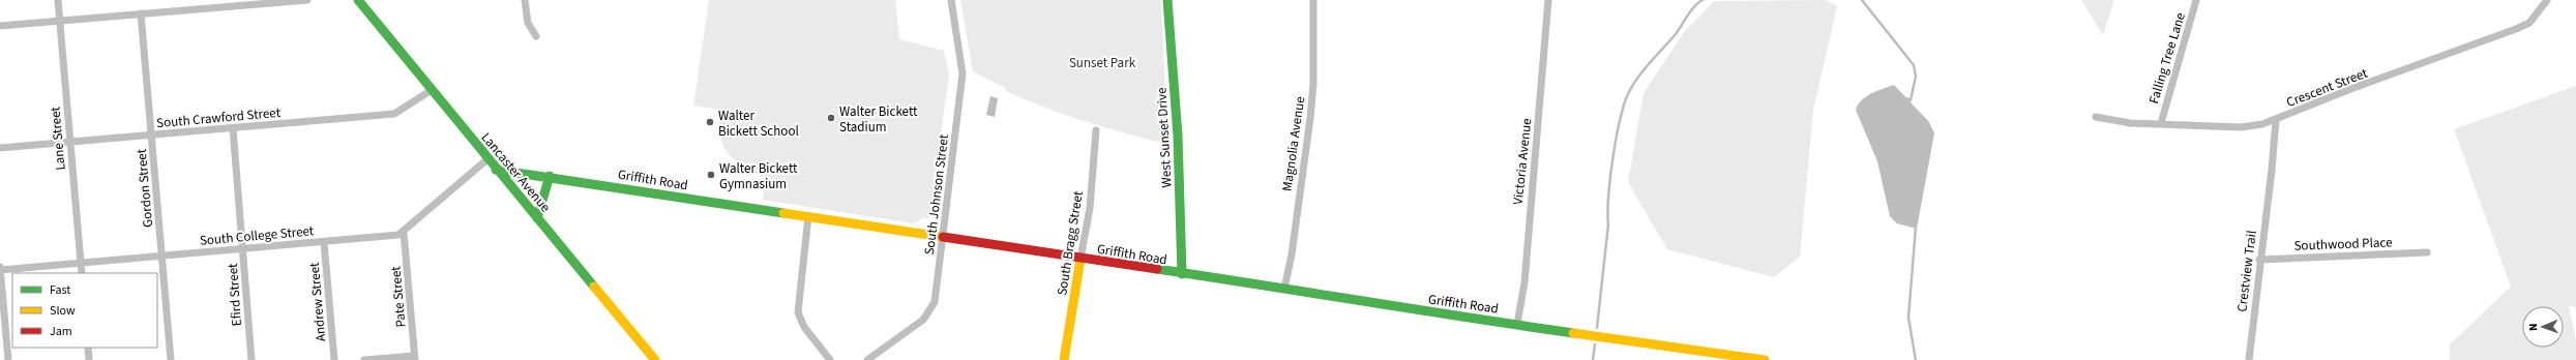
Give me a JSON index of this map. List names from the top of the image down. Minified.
{"streets":{"street":["Falling Tree Lane","Crescent Street","South Crawford Street","West Sunset Drive","Lane Street","Magnolia Avenue","Victoria Avenue","Lancaster Avenue","Griffith Road","Gordon Street","South Johnson Street","South College Street","South Bragg Street","Southwood Place","Crestview Trail","Efird Street","Pate Street","Andrew Street"]},"crossings":[["Falling Tree Lane","Crescent Street"],["Crescent Street","Crestview Trail"],["South Crawford Street","Lane Street"],["South Crawford Street","Lancaster Avenue"],["South Crawford Street","Gordon Street"],["South Crawford Street","Efird Street"],["West Sunset Drive","Griffith Road"],["Lane Street","South College Street"],["Magnolia Avenue","Griffith Road"],["Victoria Avenue","Griffith Road"],["Lancaster Avenue","Griffith Road"],["Griffith Road","South Johnson Street"],["Griffith Road","South Bragg Street"],["Gordon Street","South College Street"],["South College Street","Efird Street"],["South College Street","Pate Street"],["South College Street","Andrew Street"],["Southwood Place","Crestview Trail"]],"parks":["Sunset Park"],"places":["Walter Bickett Stadium","Walter Bickett School","Walter Bickett Gymnasium"],"legend":["Fast","Slow","Jam"],"north":"left"}
